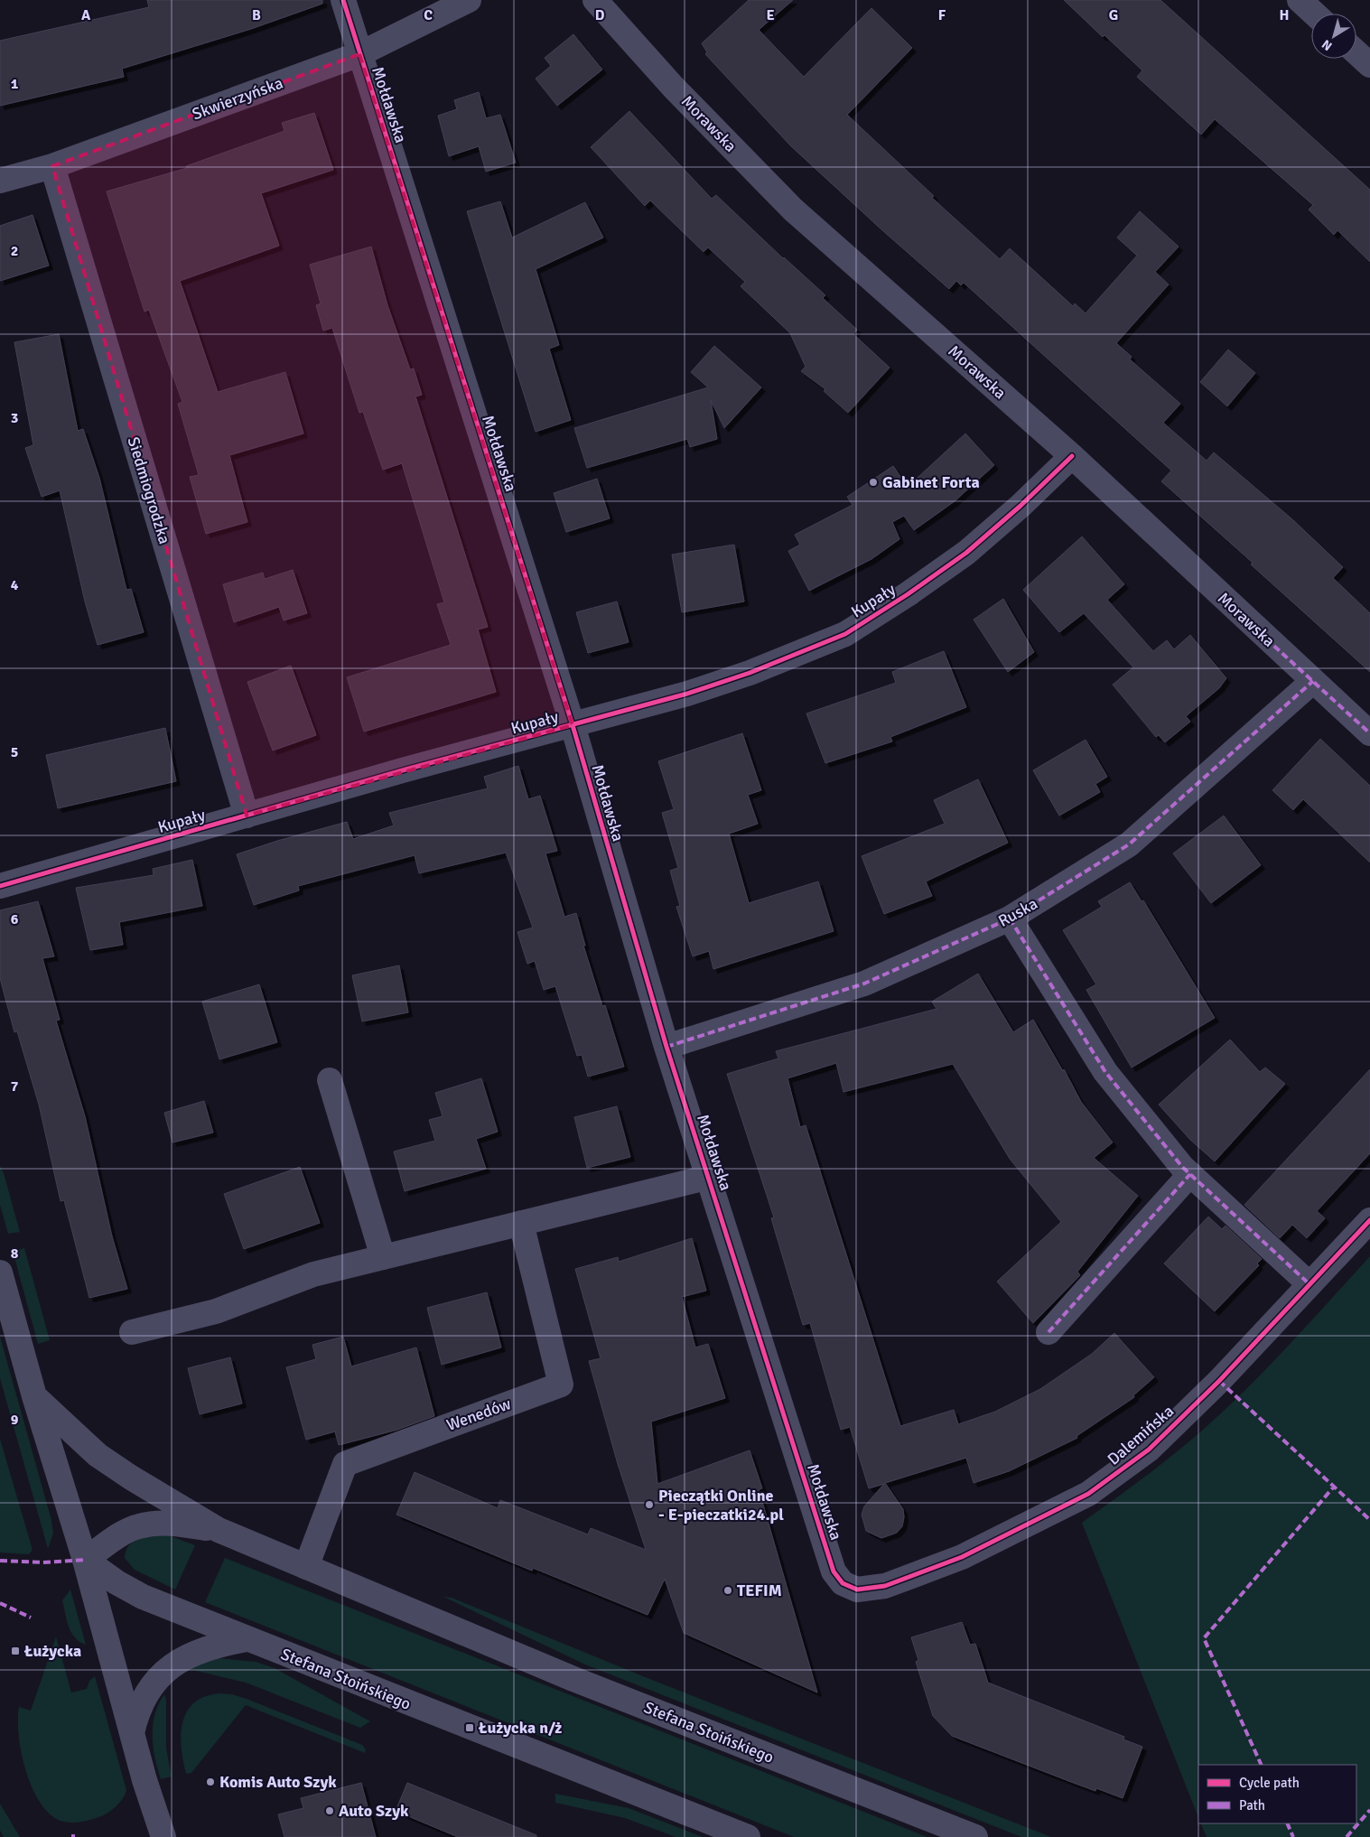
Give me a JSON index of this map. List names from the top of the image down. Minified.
{"streets":{"street":["Skwierzyńska","Mołdawska","Morawska","Siedmiogrodzka","Kupały","Ruska","Wenedów","Dalemińska","Stefana Stoińskiego"]},"crossings":[["Skwierzyńska","Mołdawska"],["Skwierzyńska","Siedmiogrodzka"],["Mołdawska","Kupały"],["Mołdawska","Ruska"],["Mołdawska","Dalemińska"],["Morawska","Kupały"],["Morawska","Ruska"],["Siedmiogrodzka","Kupały"],["Wenedów","Stefana Stoińskiego"]],"places":{"other":["Gabinet Forta","Pieczątki Online - E-pieczatki24.pl","TEFIM","Komis Auto Szyk","Auto Szyk"],"transit":["Łużycka","Łużycka n/ż"]},"legend":["Cycle path","Path"],"north":"bottom left","grid":{"columns":["A","B","C","D","E","F","G","H"],"rows":["1","2","3","4","5","6","7","8","9"]}}
